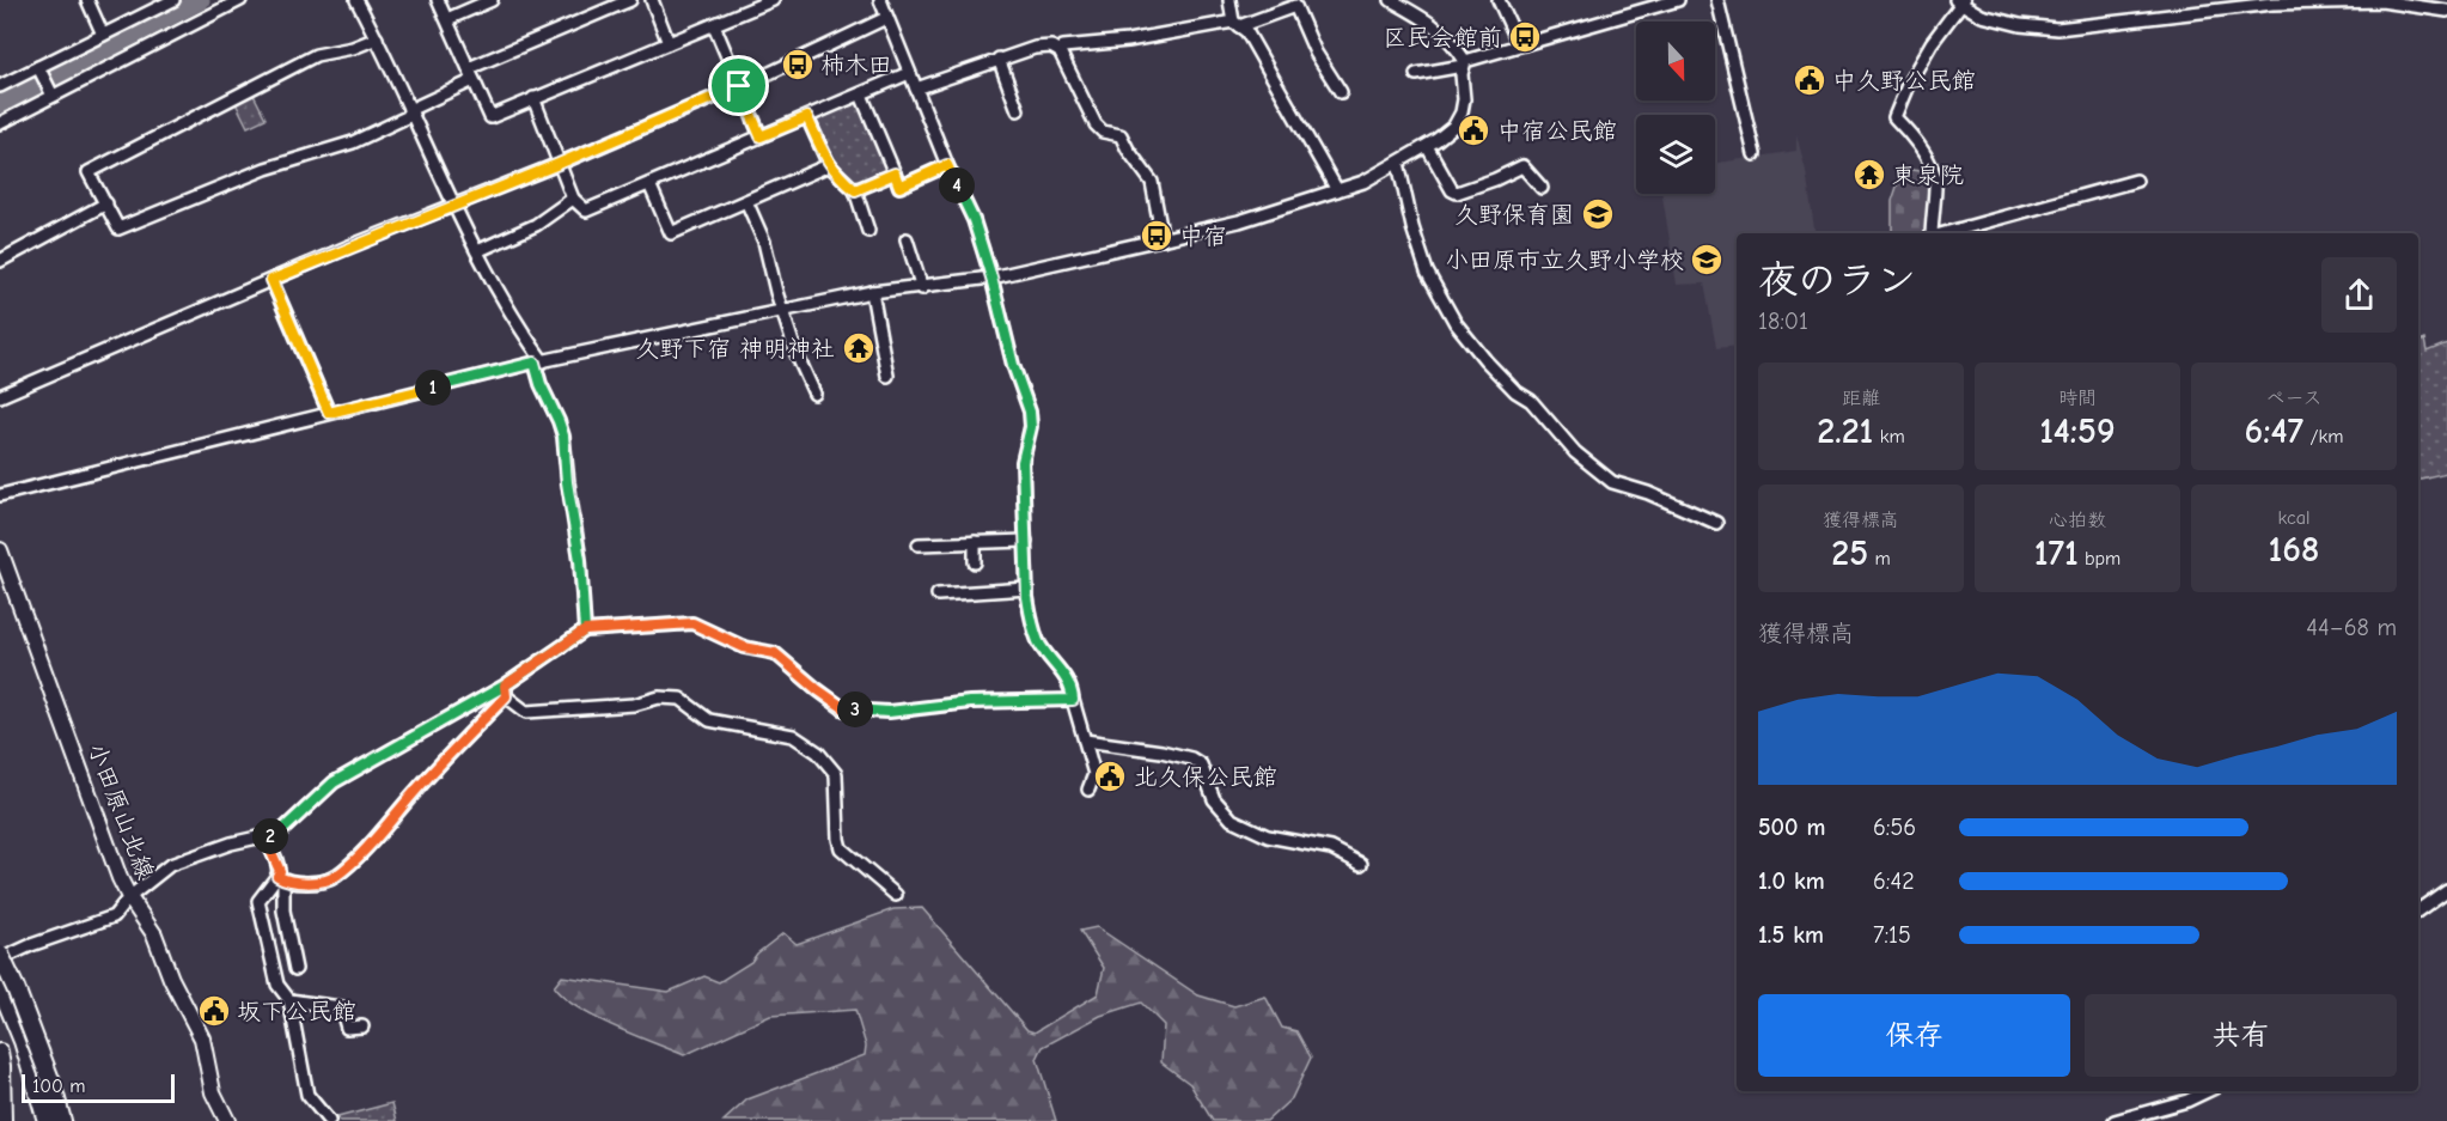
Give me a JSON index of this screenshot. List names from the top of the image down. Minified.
{"streets":{"main road":["小田原山北線"]},"places":{"bus stop":["区民会館前","柿木田","中宿"],"public building":["中久野公民館","中宿公民館","北久保公民館","坂下公民館"],"temple":["東泉院","久野下宿 神明神社"],"school or university":["久野保育園","小田原市立久野小学校"]},"scale_bar":"100 m","north":"bottom","page":{"pins":["4","1","3","2"],"heading":["夜のラン","18:01"],"stats":[["距離","2.21 km"],["時間","14:59"],["ペース","6:47 /km"],["獲得標高","25 m"],["心拍数","171 bpm"],["kcal","168"]],"chart":["獲得標高","44–68 m"],"list":[{"name":"500 m","note":"6:56"},{"name":"1.0 km","note":"6:42"},{"name":"1.5 km","note":"7:15"}],"buttons":["保存","共有"],"scale":"100 m"}}
